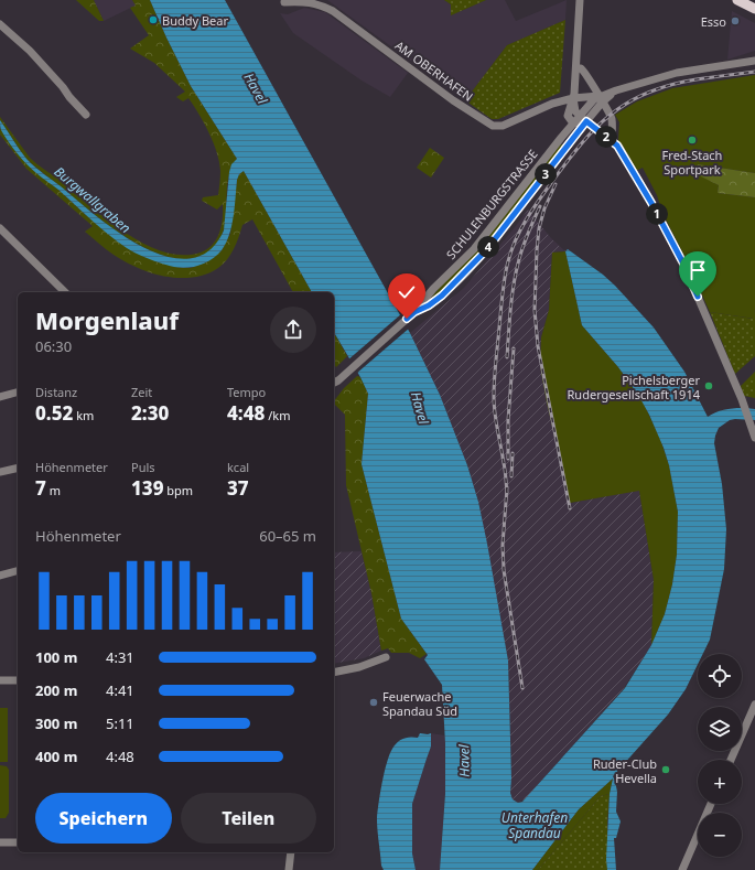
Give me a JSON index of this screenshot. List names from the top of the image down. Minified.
{"streets":{"street":["AM OBERHAFEN","SCHULENBURGSTRASSE"]},"water":["Havel","Burgwallgraben","Unterhafen Spandau"],"places":["Buddy Bear","Esso","Fred-Stach Sportpark","Pichelsberger Rudergesellschaft 1914","Feuerwache Spandau Süd","Ruder-Club Hevella"],"page":{"pins":["2","3","1","4"],"heading":["Morgenlauf","06:30"],"stats":[["Distanz","0.52 km"],["Zeit","2:30"],["Tempo","4:48 /km"],["Höhenmeter","7 m"],["Puls","139 bpm"],["kcal","37"]],"chart":["Höhenmeter","60–65 m"],"list":[{"name":"100 m","note":"4:31"},{"name":"200 m","note":"4:41"},{"name":"300 m","note":"5:11"},{"name":"400 m","note":"4:48"}],"map_buttons":["+","−"],"buttons":["Speichern","Teilen"]}}
